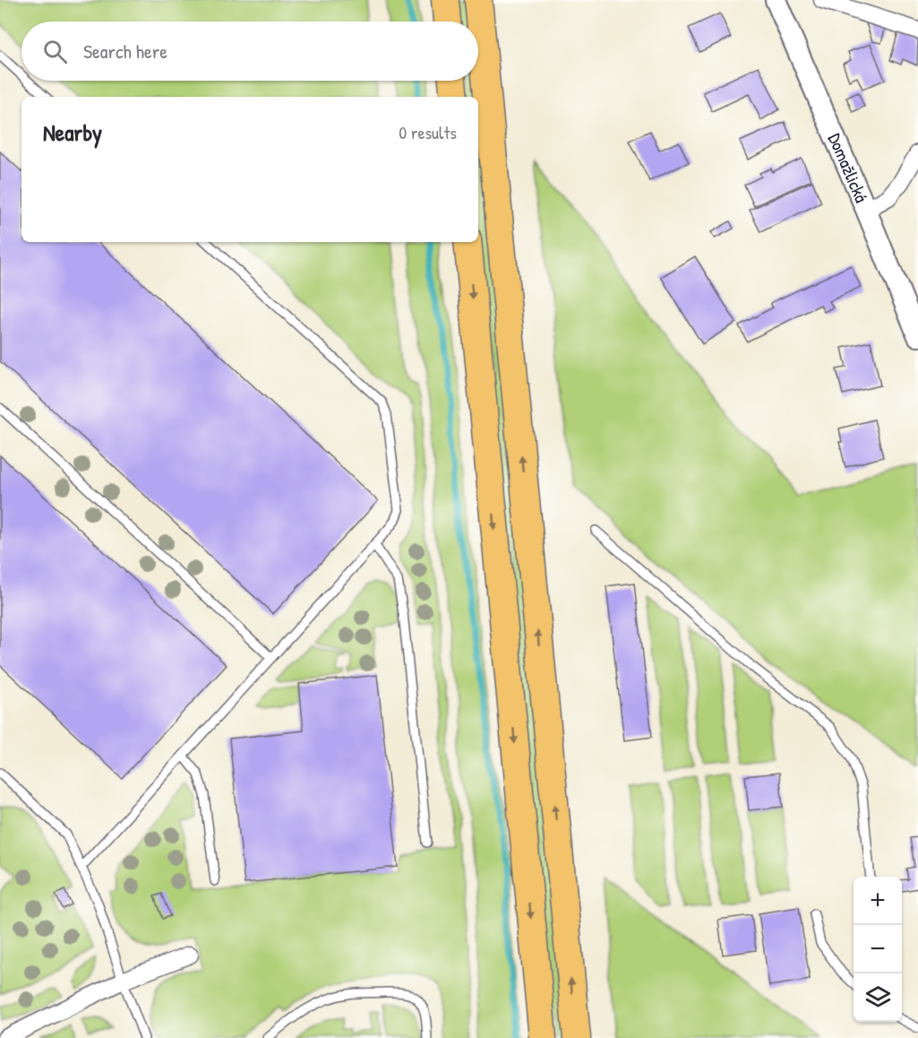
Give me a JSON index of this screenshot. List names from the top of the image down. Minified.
{"streets":{"street":["Domažlická"]},"page":{"search":"Search here","heading":["Nearby","0 results"],"map_buttons":["+","−"]}}
